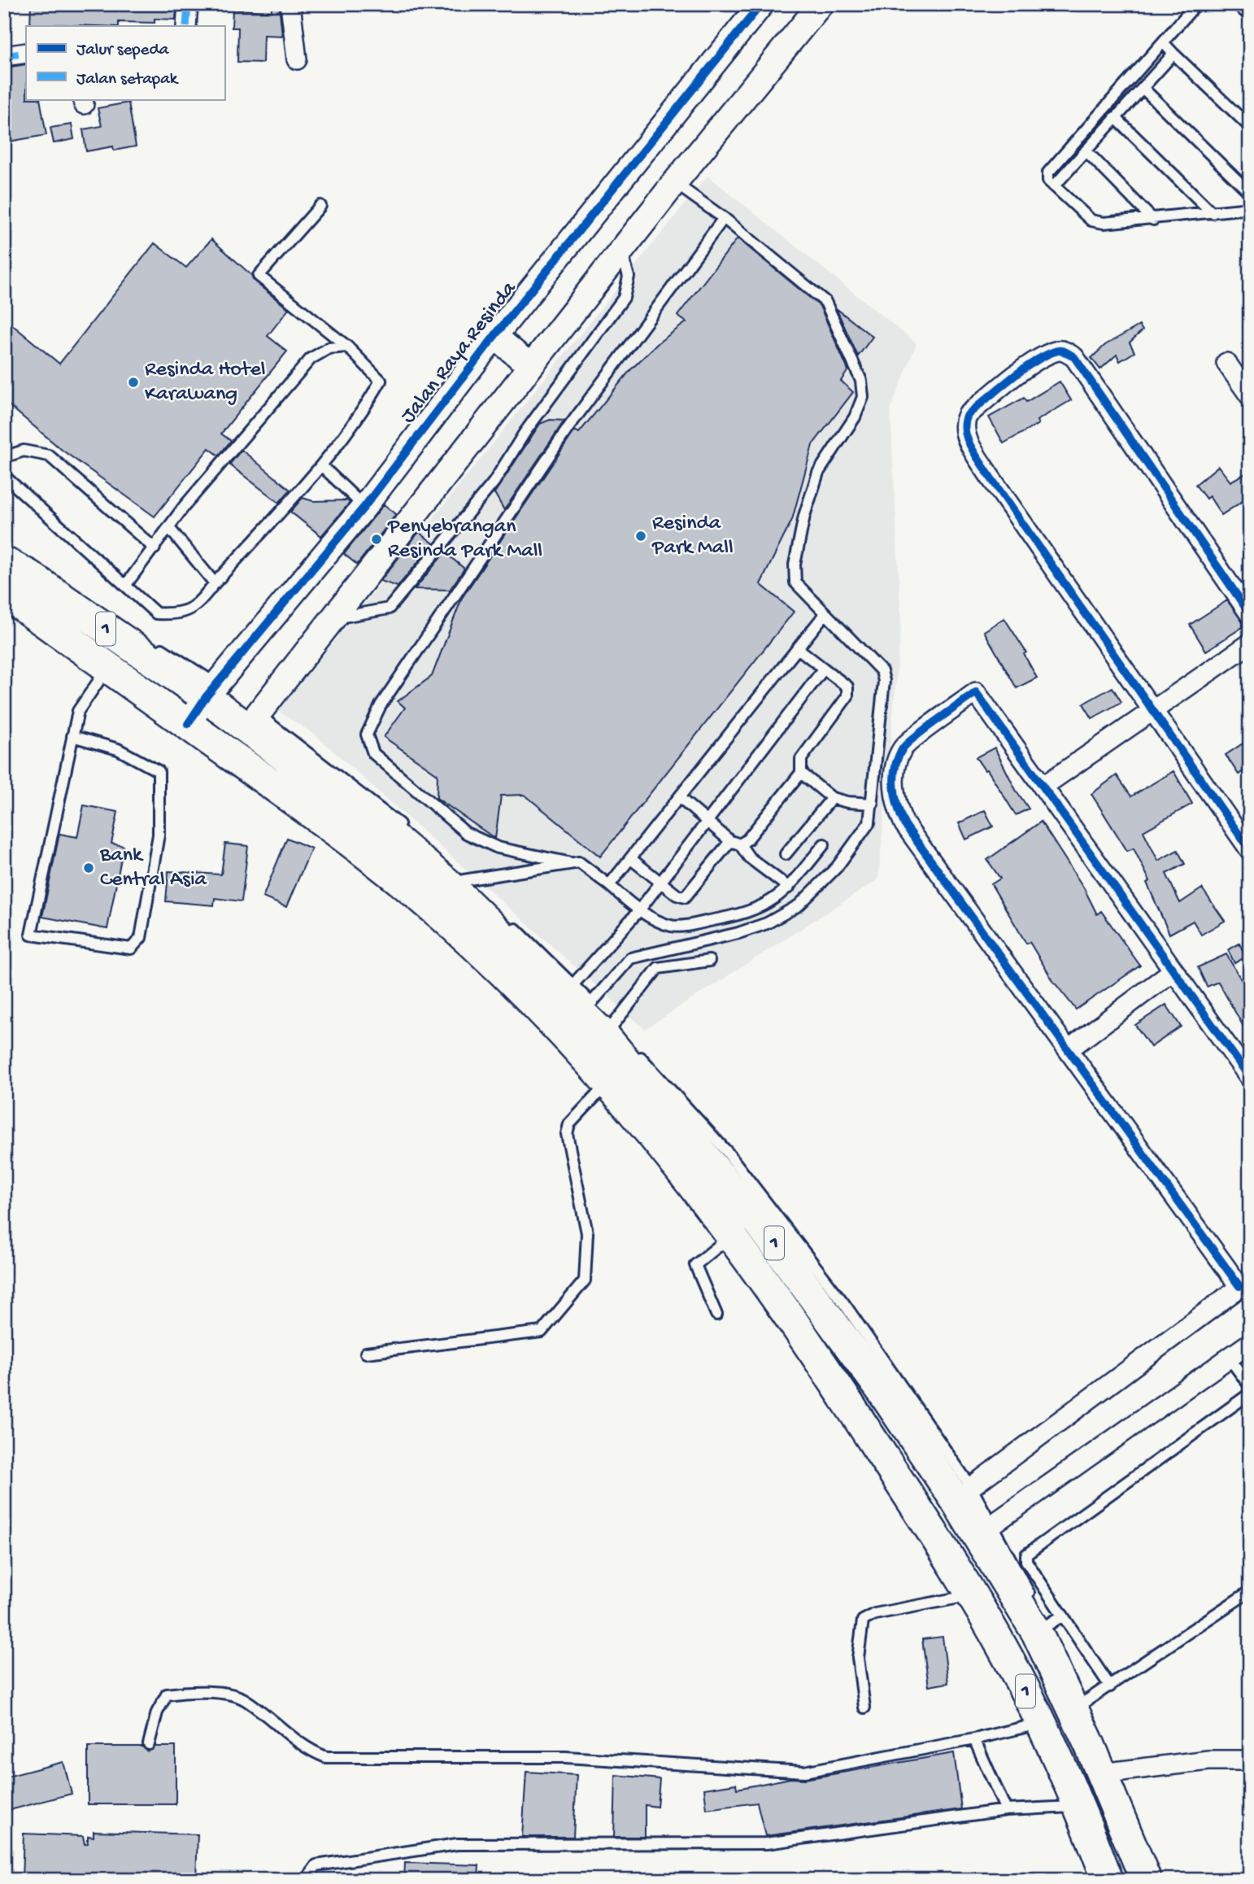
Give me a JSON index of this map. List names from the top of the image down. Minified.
{"streets":{"main road":["1"],"street":["Jalan Raya Resinda"]},"crossings":[["Jalan Raya Resinda","1"]],"places":["Resinda Hotel Karawang","Resinda Park Mall","Penyebrangan Resinda Park Mall","Bank Central Asia"],"legend":["Jalur sepeda","Jalan setapak"]}
